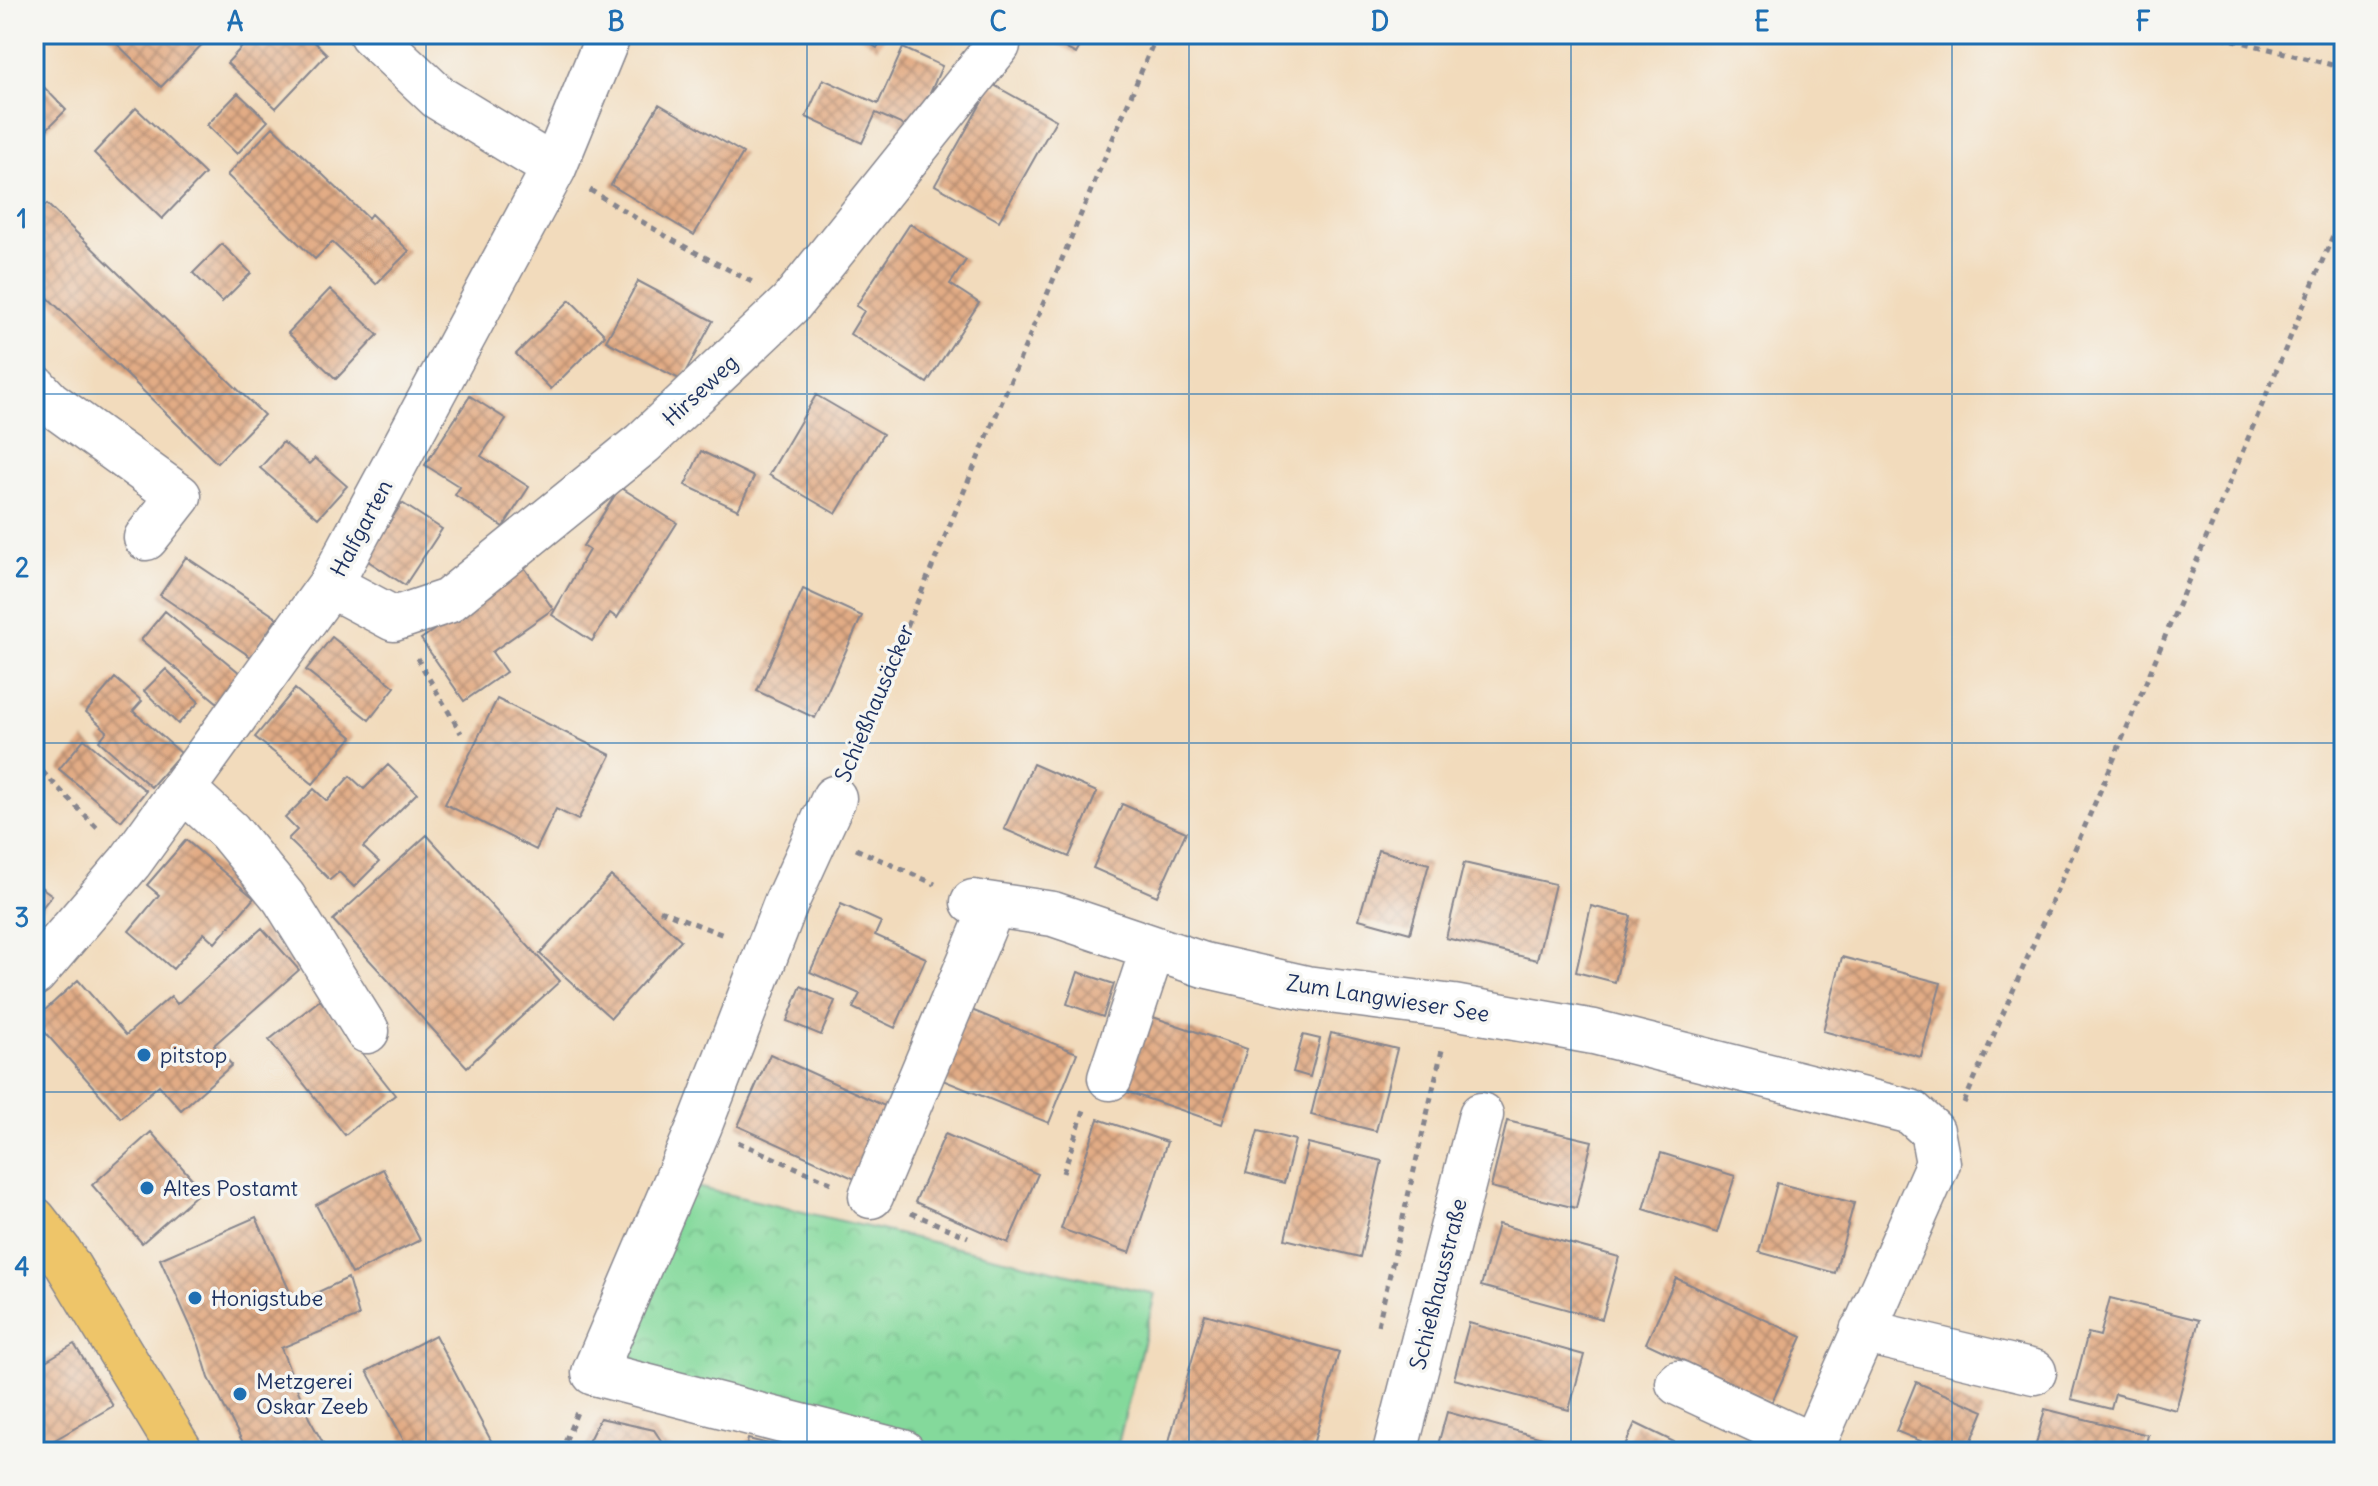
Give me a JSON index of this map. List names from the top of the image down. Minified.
{"streets":{"street":["Hirseweg","Halfgarten","Zum Langwieser See","Schießhausstraße"],"path":["Schießhausäcker"]},"places":["pitstop","Altes Postamt","Honigstube","Metzgerei Oskar Zeeb"],"grid":{"columns":["A","B","C","D","E","F"],"rows":["1","2","3","4"]}}
